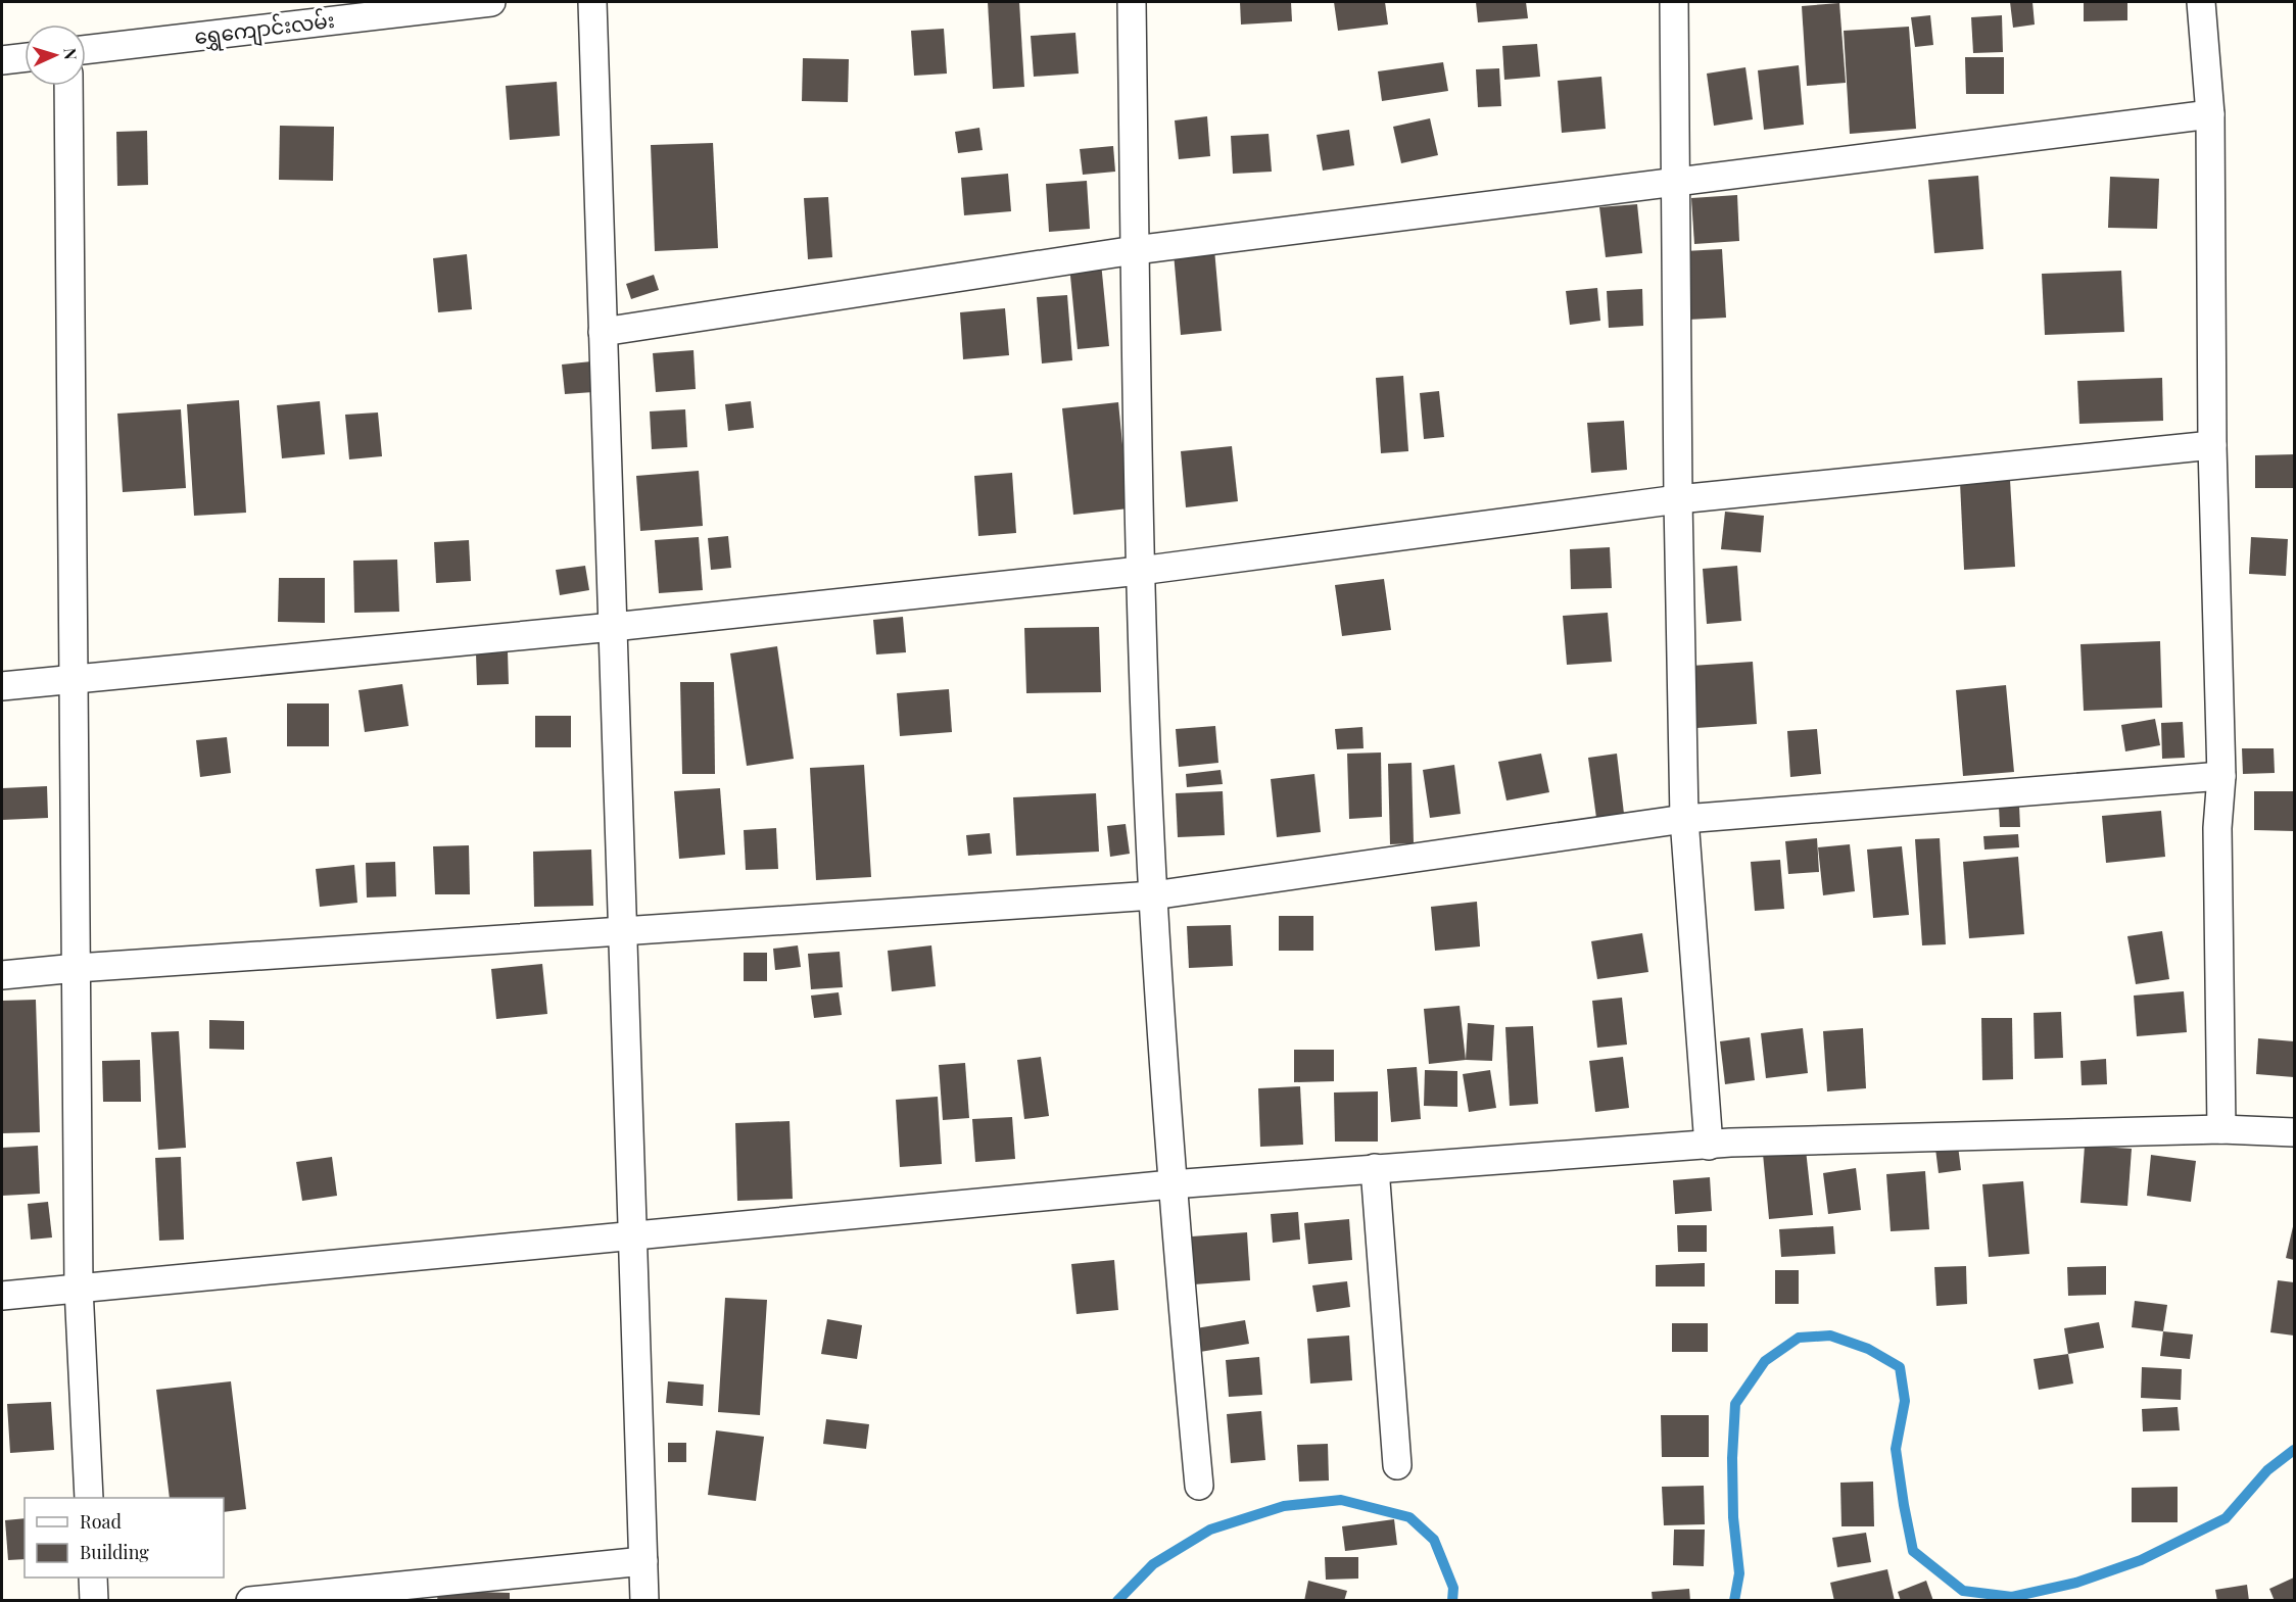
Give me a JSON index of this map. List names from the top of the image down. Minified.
{"streets":{"street":["ရွှေကျောင်းလမ်း"]},"legend":["Road","Building"],"north":"right"}
